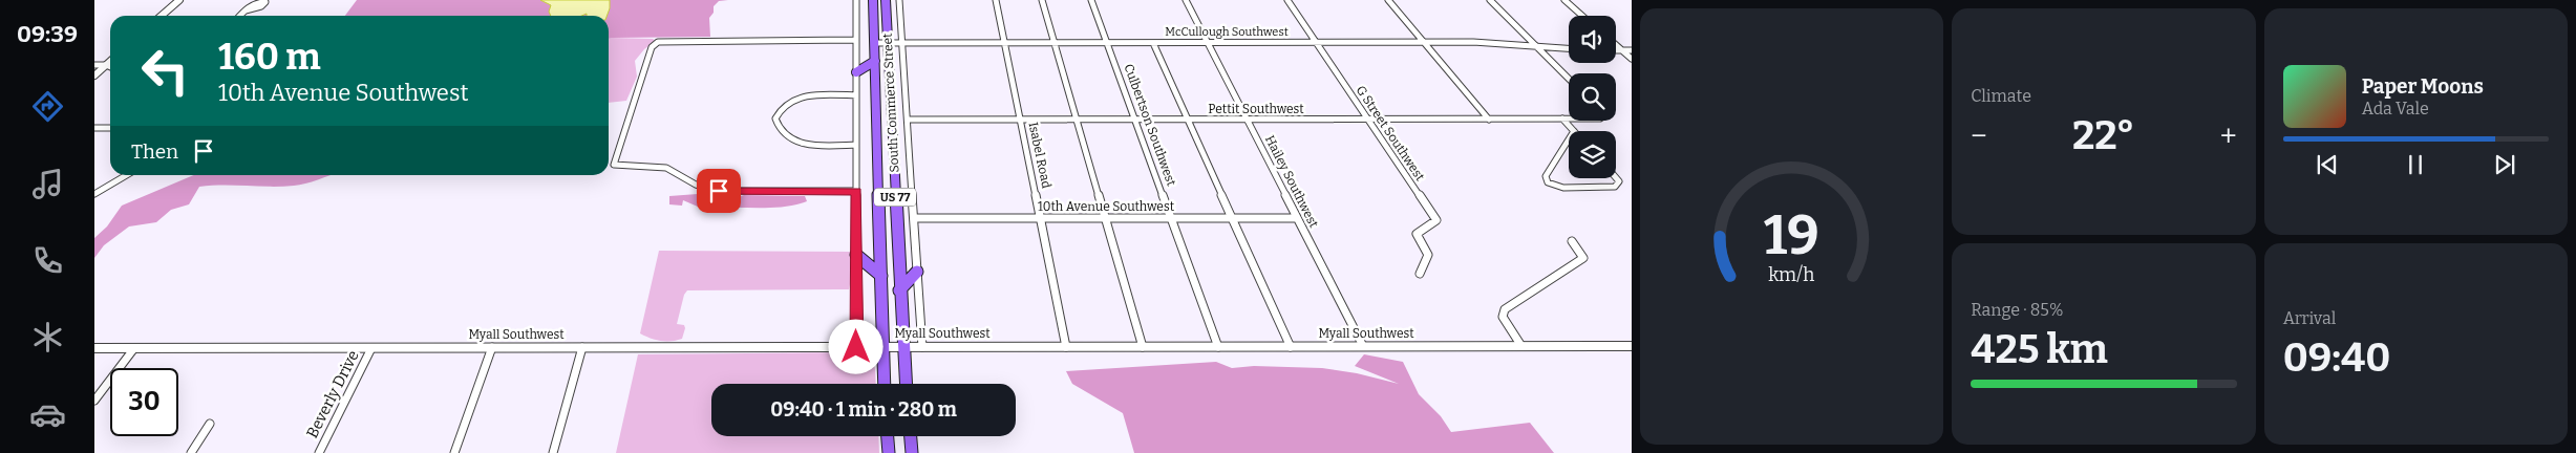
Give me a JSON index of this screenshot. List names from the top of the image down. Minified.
{"streets":{"main road":["South Commerce Street","US 77"],"street":["McCullough Southwest","Pettit Southwest","Culbertson Southwest","G Street Southwest","Isabel Road","Hailey Southwest","10th Avenue Southwest","Myall Southwest","Beverly Drive"]},"crossings":[["McCullough Southwest","South Commerce Street"],["McCullough Southwest","Culbertson Southwest"],["McCullough Southwest","G Street Southwest"],["McCullough Southwest","Isabel Road"],["McCullough Southwest","Hailey Southwest"],["South Commerce Street","Myall Southwest"],["Pettit Southwest","Culbertson Southwest"],["Pettit Southwest","G Street Southwest"],["Pettit Southwest","Isabel Road"],["Pettit Southwest","Hailey Southwest"],["Culbertson Southwest","10th Avenue Southwest"],["Culbertson Southwest","Myall Southwest"],["Isabel Road","10th Avenue Southwest"],["Isabel Road","Myall Southwest"],["Hailey Southwest","10th Avenue Southwest"],["Hailey Southwest","Myall Southwest"],["Myall Southwest","Beverly Drive"]],"page":{"tabs":"09:39","tile":["Climate",["Range · 85%","425 km"],["Arrival","09:40"]],"turn":["160 m","10th Avenue Southwest"],"song":["Paper Moons","Ada Vale"],"heat":["−","22°","+"],"then":"Then","limit":"30","trip":"09:40 · 1 min · 280 m","gauge":["19","km/h"]}}
